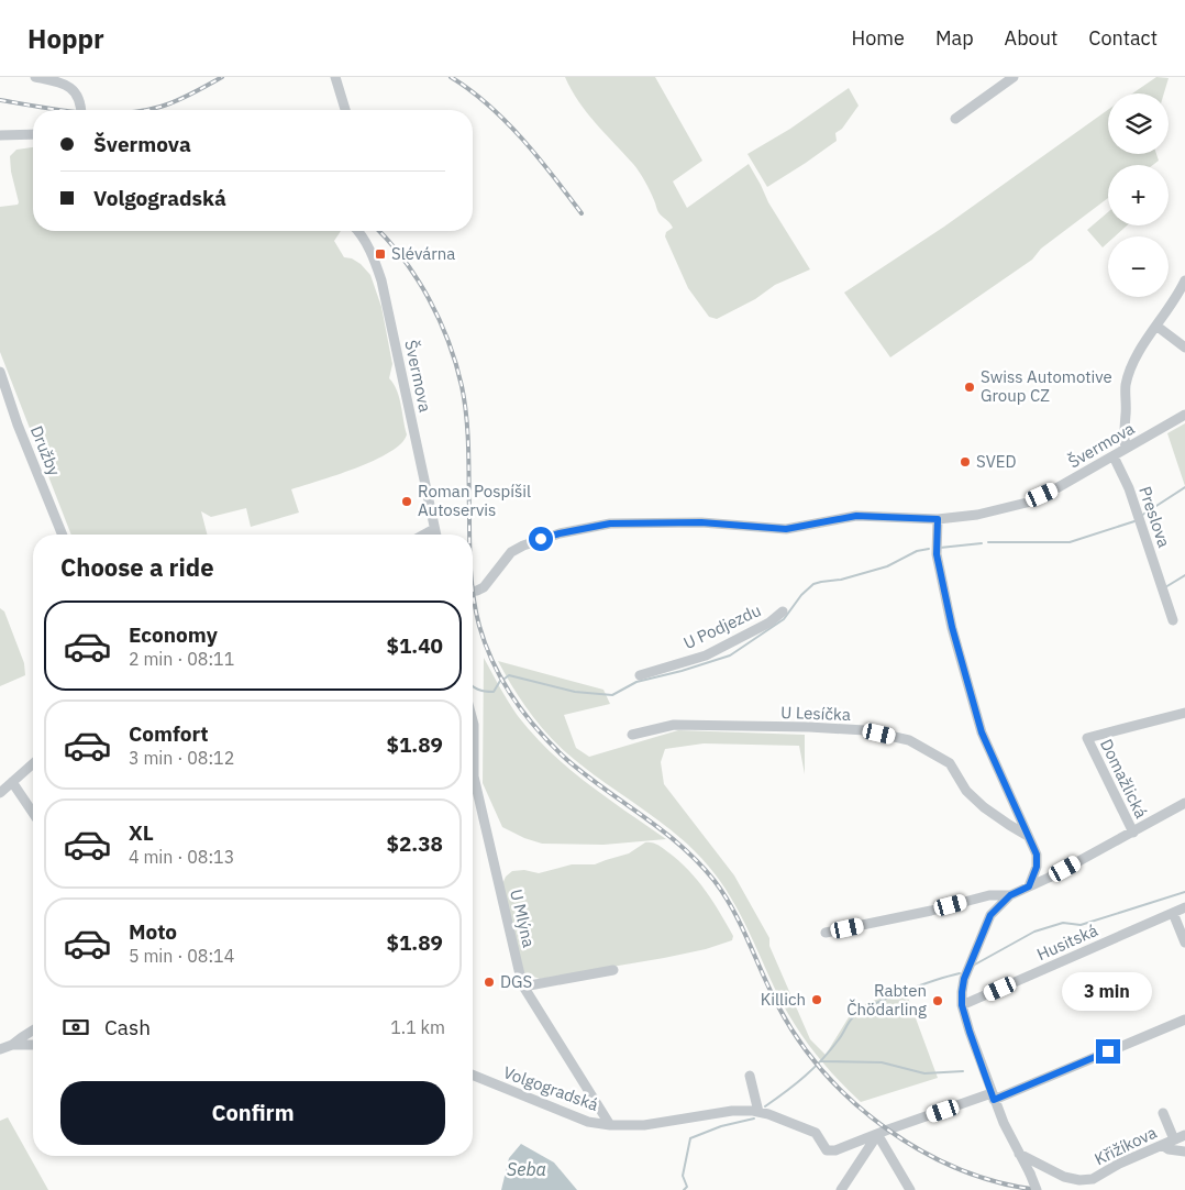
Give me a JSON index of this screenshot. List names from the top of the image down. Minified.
{"streets":{"street":["Švermova","Družby","Preslova","U Podjezdu","U Lesíčka","Domažlická","U Mlýna","Husitská","Volgogradská","Křižíkova"]},"crossings":[["Švermova","Preslova"],["U Mlýna","Volgogradská"]],"water":["Seba"],"places":{"transit":["Slévárna"],"other":["Swiss Automotive Group CZ","SVED","Roman Pospíšil Autoservis","DGS","Killich","Rabten Čhödarling"]},"page":{"header":"Hoppr","nav":["Home","Map","About","Contact"],"map_buttons":["+","−"],"banner":["Švermova","Volgogradská"],"heading":"Choose a ride","list":[{"name":"Economy","note":"2 min · 08:11","value":"$1.40"},{"name":"Comfort","note":"3 min · 08:12","value":"$1.89"},{"name":"XL","note":"4 min · 08:13","value":"$2.38"},{"name":"Moto","note":"5 min · 08:14","value":"$1.89"}],"bubble":"3 min","pay":["Cash","1.1 km"],"buttons":"Confirm"}}
